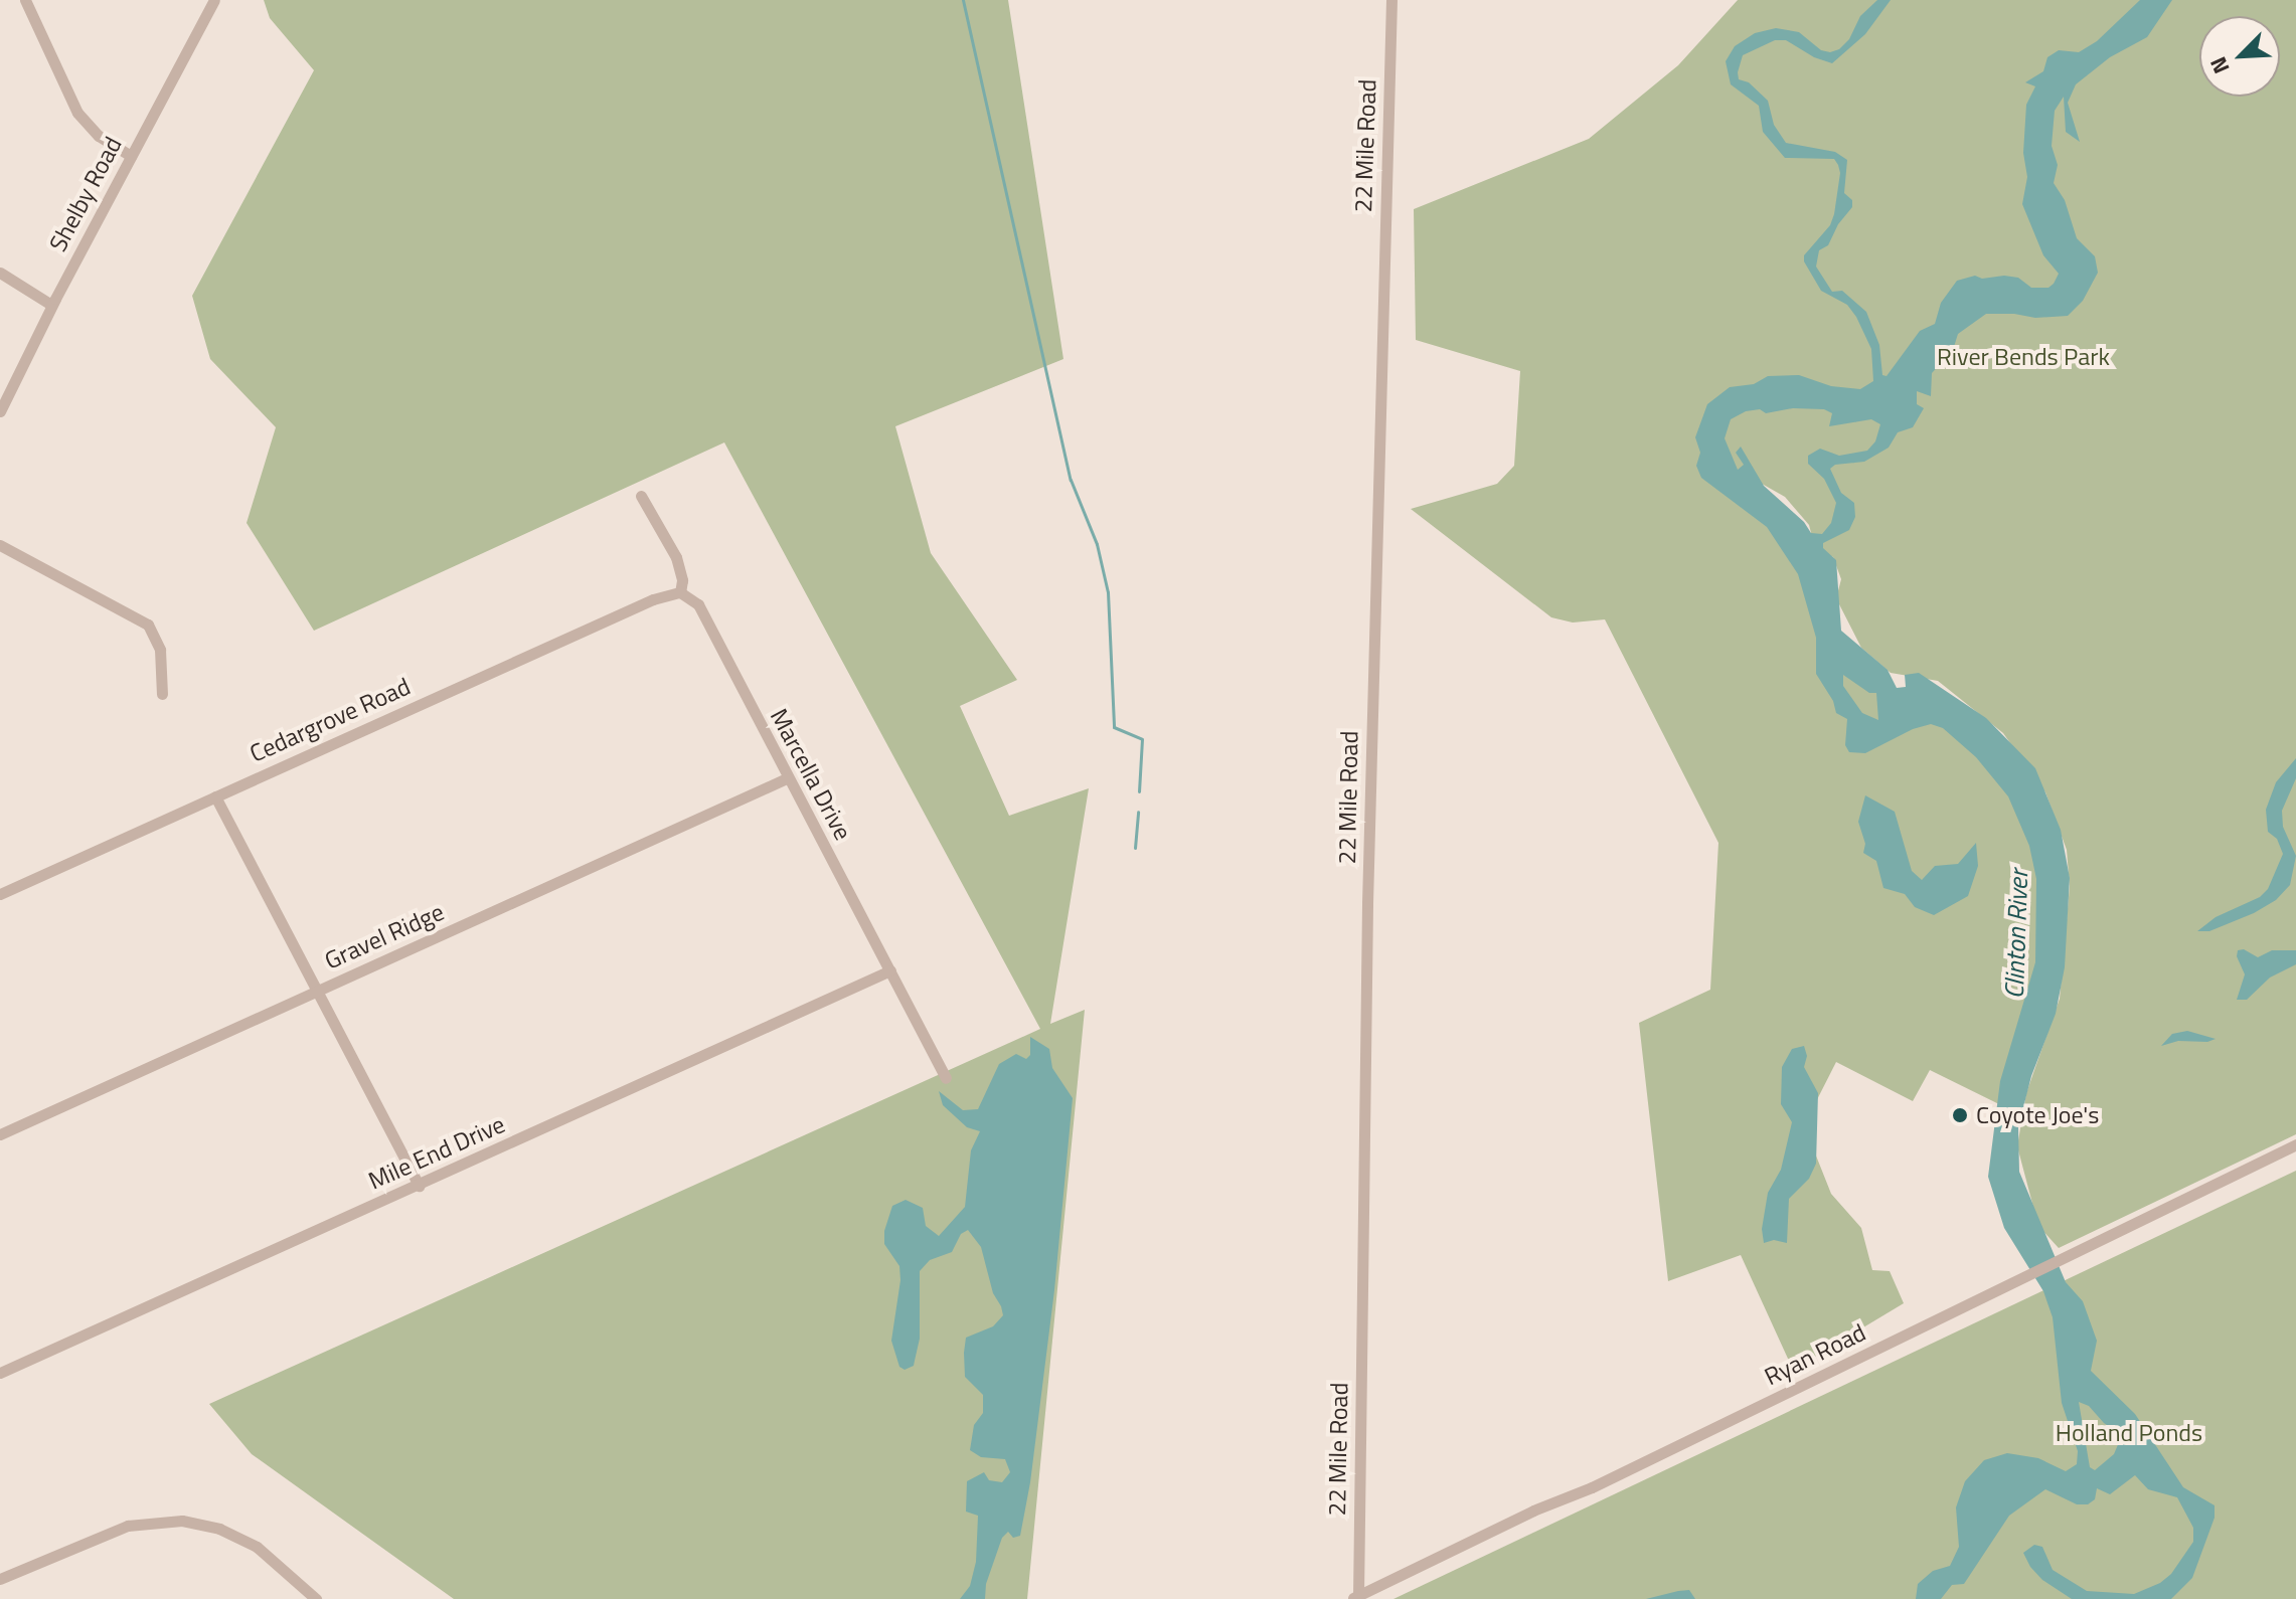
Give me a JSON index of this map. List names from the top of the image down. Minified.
{"streets":{"street":["22 Mile Road","Shelby Road","Cedargrove Road","Marcella Drive","Gravel Ridge","Mile End Drive","Ryan Road"]},"crossings":[["22 Mile Road","Ryan Road"],["Cedargrove Road","Marcella Drive"],["Marcella Drive","Gravel Ridge"],["Marcella Drive","Mile End Drive"]],"water":["Clinton River"],"parks":["River Bends Park","Holland Ponds"],"places":["Coyote Joe's"],"north":"bottom left"}
